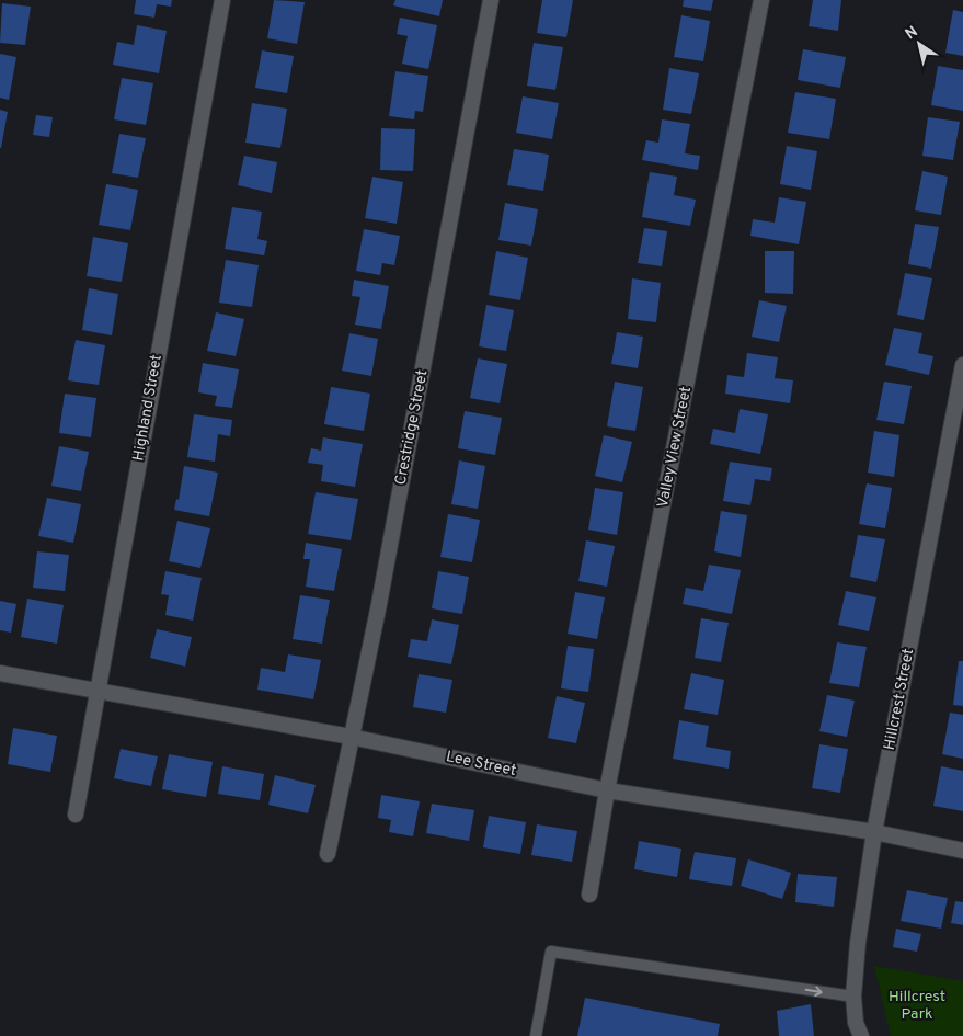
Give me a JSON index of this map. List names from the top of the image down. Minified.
{"streets":{"street":["Highland Street","Crestridge Street","Valley View Street","Hillcrest Street","Lee Street"]},"crossings":[["Highland Street","Lee Street"],["Crestridge Street","Lee Street"],["Valley View Street","Lee Street"],["Hillcrest Street","Lee Street"]],"parks":["Hillcrest Park"],"north":"top left"}
